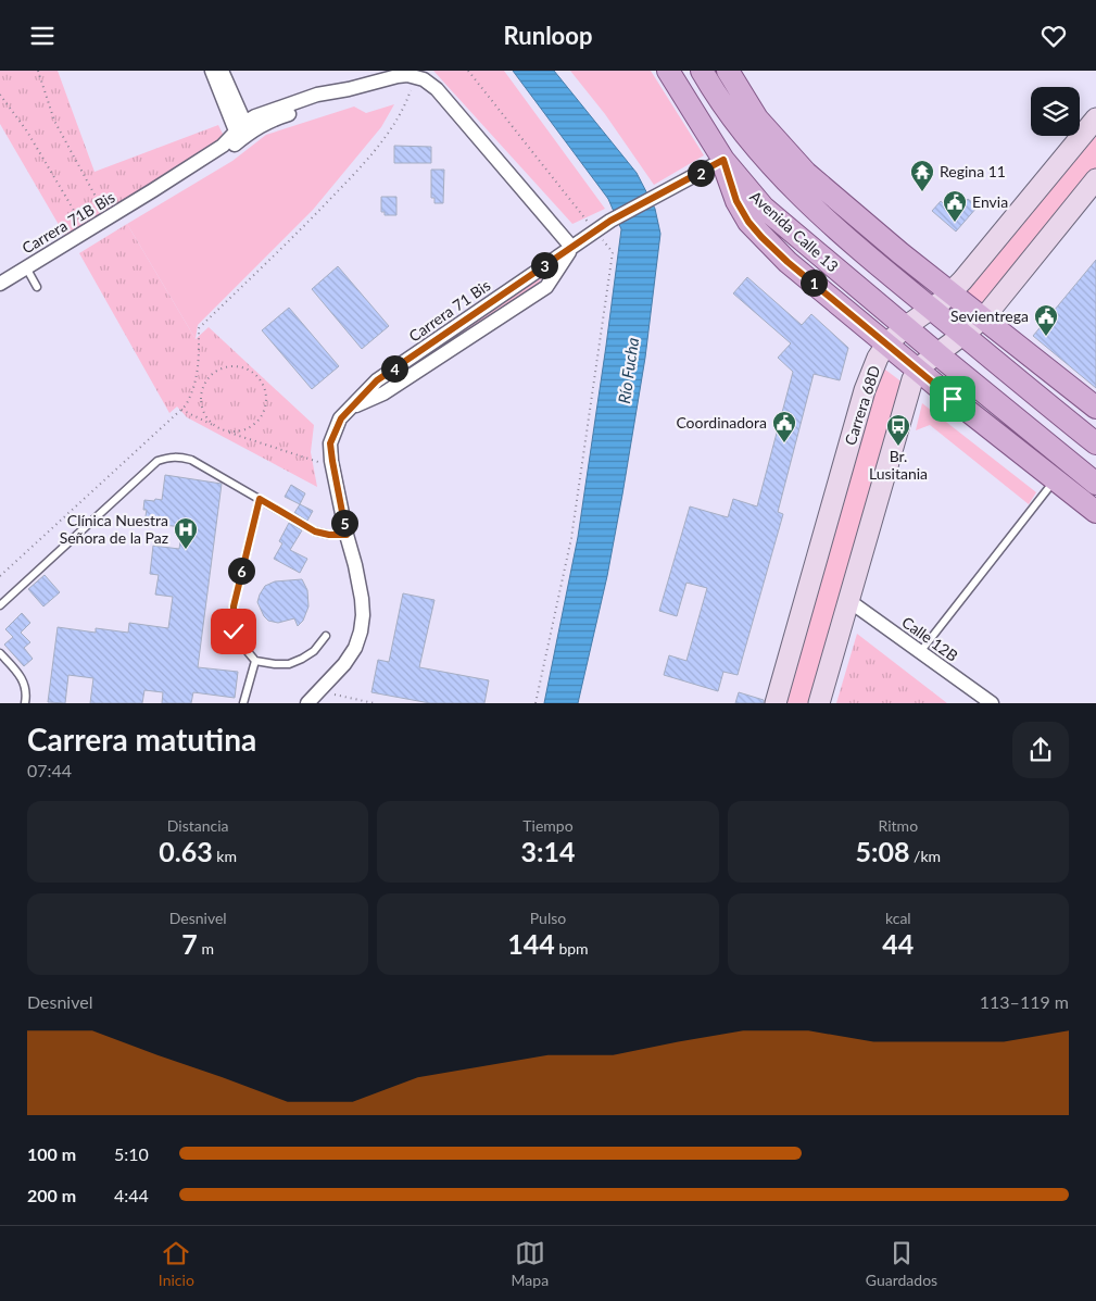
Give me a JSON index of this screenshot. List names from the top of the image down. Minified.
{"streets":{"main road":["Avenida Calle 13","Carrera 68D"],"street":["Carrera 71B Bis","Calle 12B"]},"crossings":[["Avenida Calle 13","Carrera 68D"]],"water":["Río Fucha"],"places":{"temple":["Regina 11"],"public building":["Envia","Sevientrega","Coordinadora"],"bus stop":["Br. Lusitania"],"hospital":["Clínica Nuestra Señora de la Paz"]},"page":{"header":"Runloop","pins":["2","3","1","4","5","6"],"heading":["Carrera matutina","07:44"],"stats":[["Distancia","0.63 km"],["Tiempo","3:14"],["Ritmo","5:08 /km"],["Desnivel","7 m"],["Pulso","144 bpm"],["kcal","44"]],"chart":["Desnivel","113–119 m"],"list":[{"name":"100 m","note":"5:10"},{"name":"200 m","note":"4:44"}],"tabs":["Inicio","Mapa","Guardados"]}}
